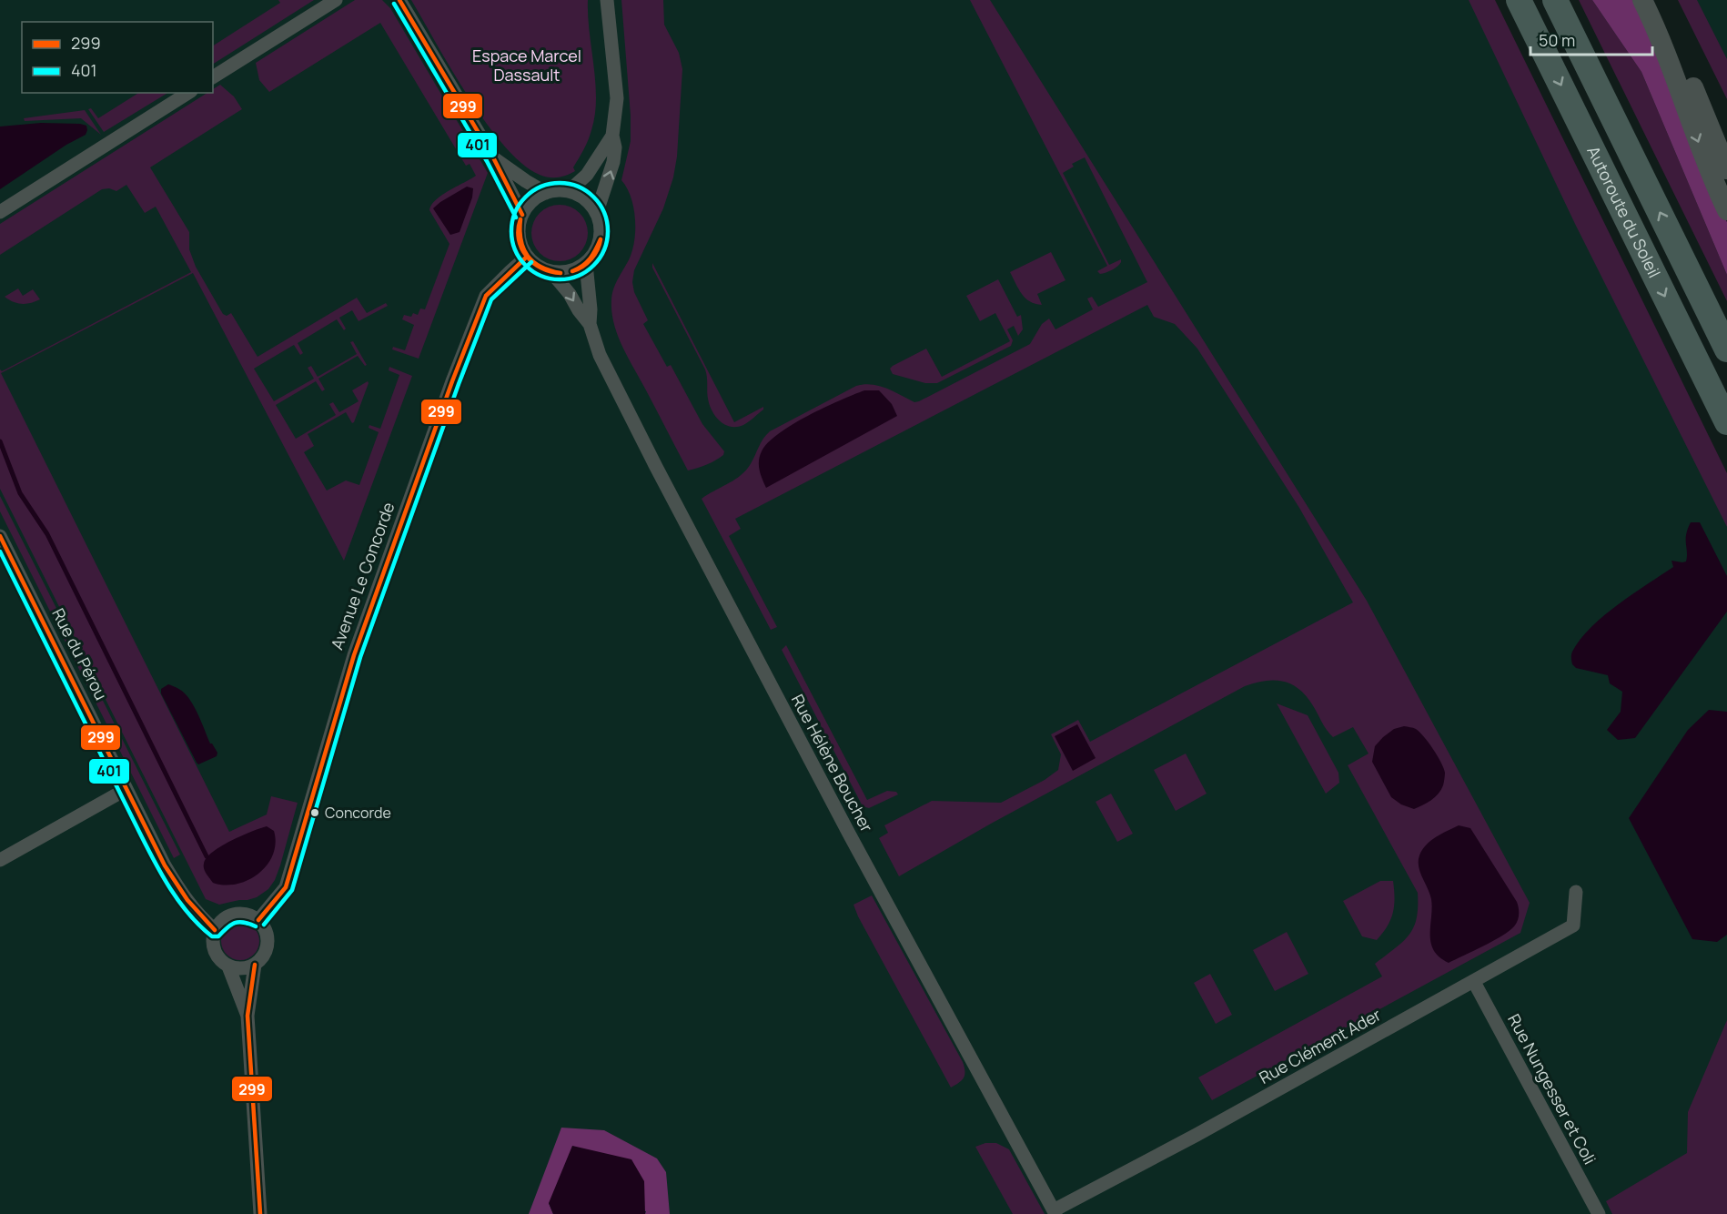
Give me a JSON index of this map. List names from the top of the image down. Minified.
{"streets":{"highway":["Autoroute du Soleil"],"street":["Avenue Le Concorde","Rue du Pérou","Rue Hélène Boucher","Rue Clément Ader","Rue Nungesser et Coli"]},"crossings":[["Avenue Le Concorde","Rue du Pérou"],["Avenue Le Concorde","Rue Hélène Boucher"],["Rue Hélène Boucher","Rue Clément Ader"],["Rue Clément Ader","Rue Nungesser et Coli"]],"parks":["Espace Marcel Dassault"],"places":["Concorde"],"lines":["transit line 299","transit line 401"],"legend":["299","401"],"scale_bar":"50 m"}
